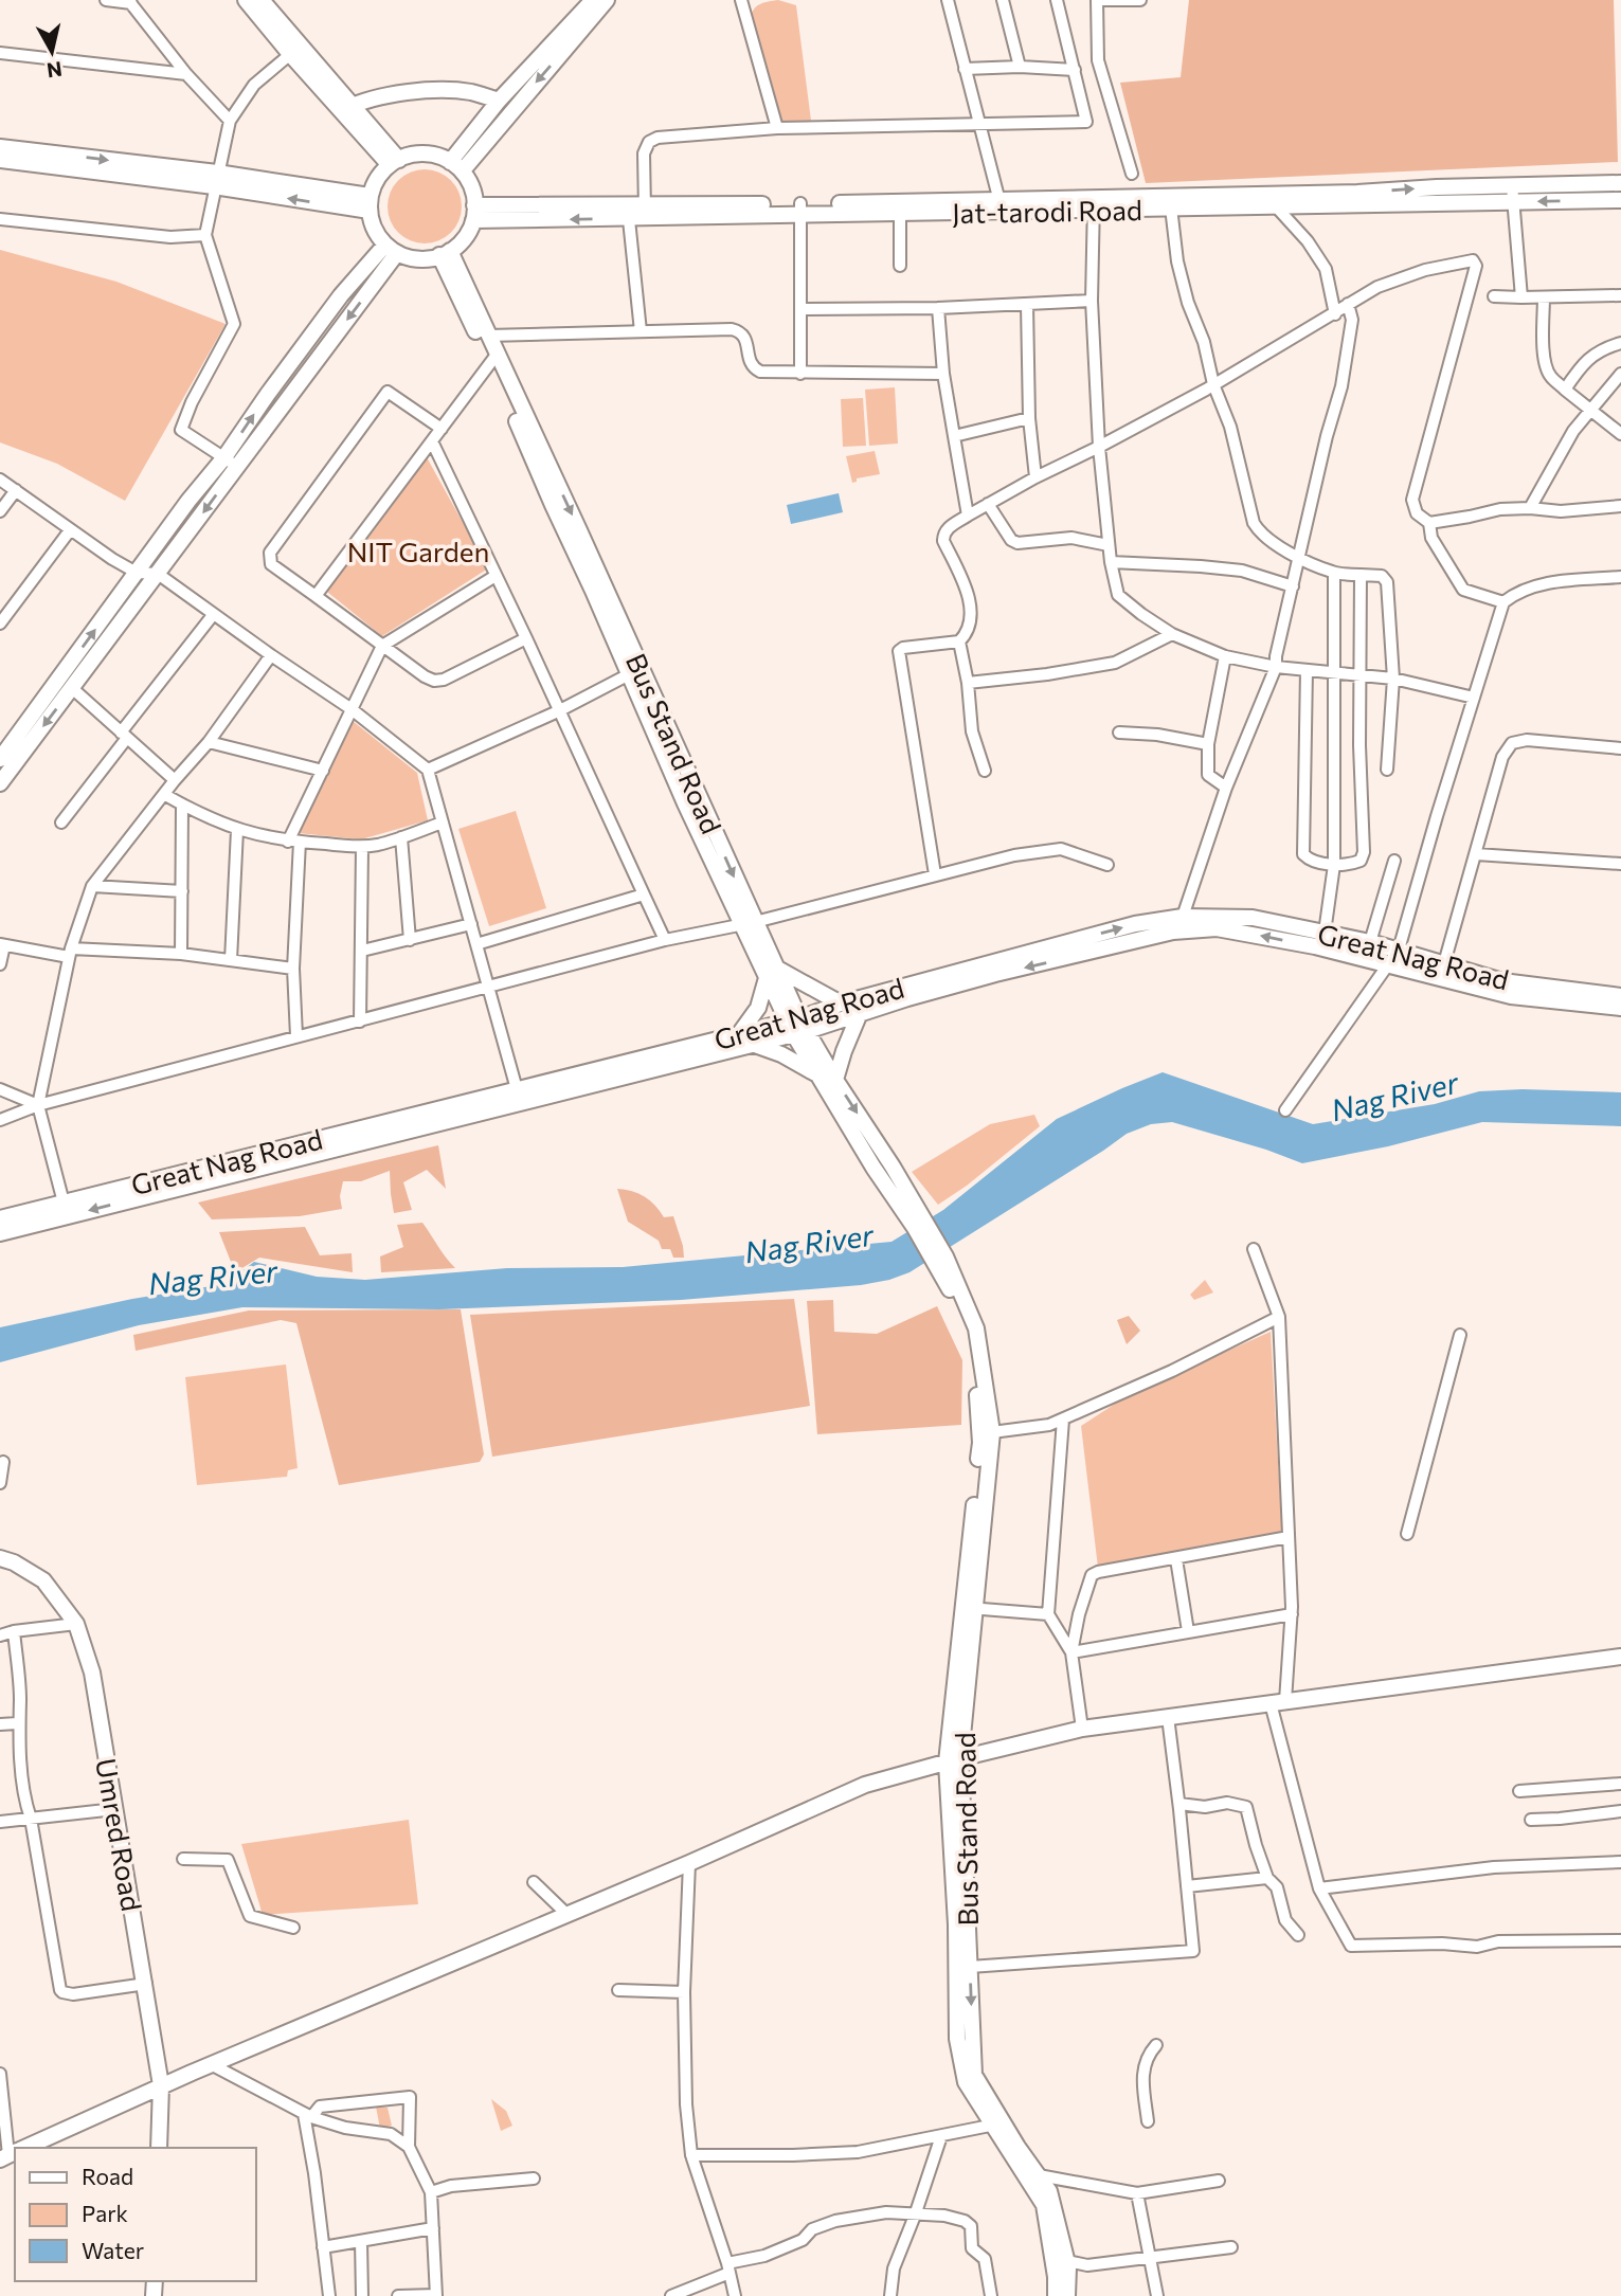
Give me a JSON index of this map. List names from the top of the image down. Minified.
{"streets":{"main road":["Jat-tarodi Road","Bus Stand Road","Great Nag Road","Umred Road"]},"crossings":[["Jat-tarodi Road","Bus Stand Road"],["Bus Stand Road","Great Nag Road"]],"water":["Nag River"],"parks":["NIT Garden"],"legend":["Road","Park","Water"],"north":"bottom"}
